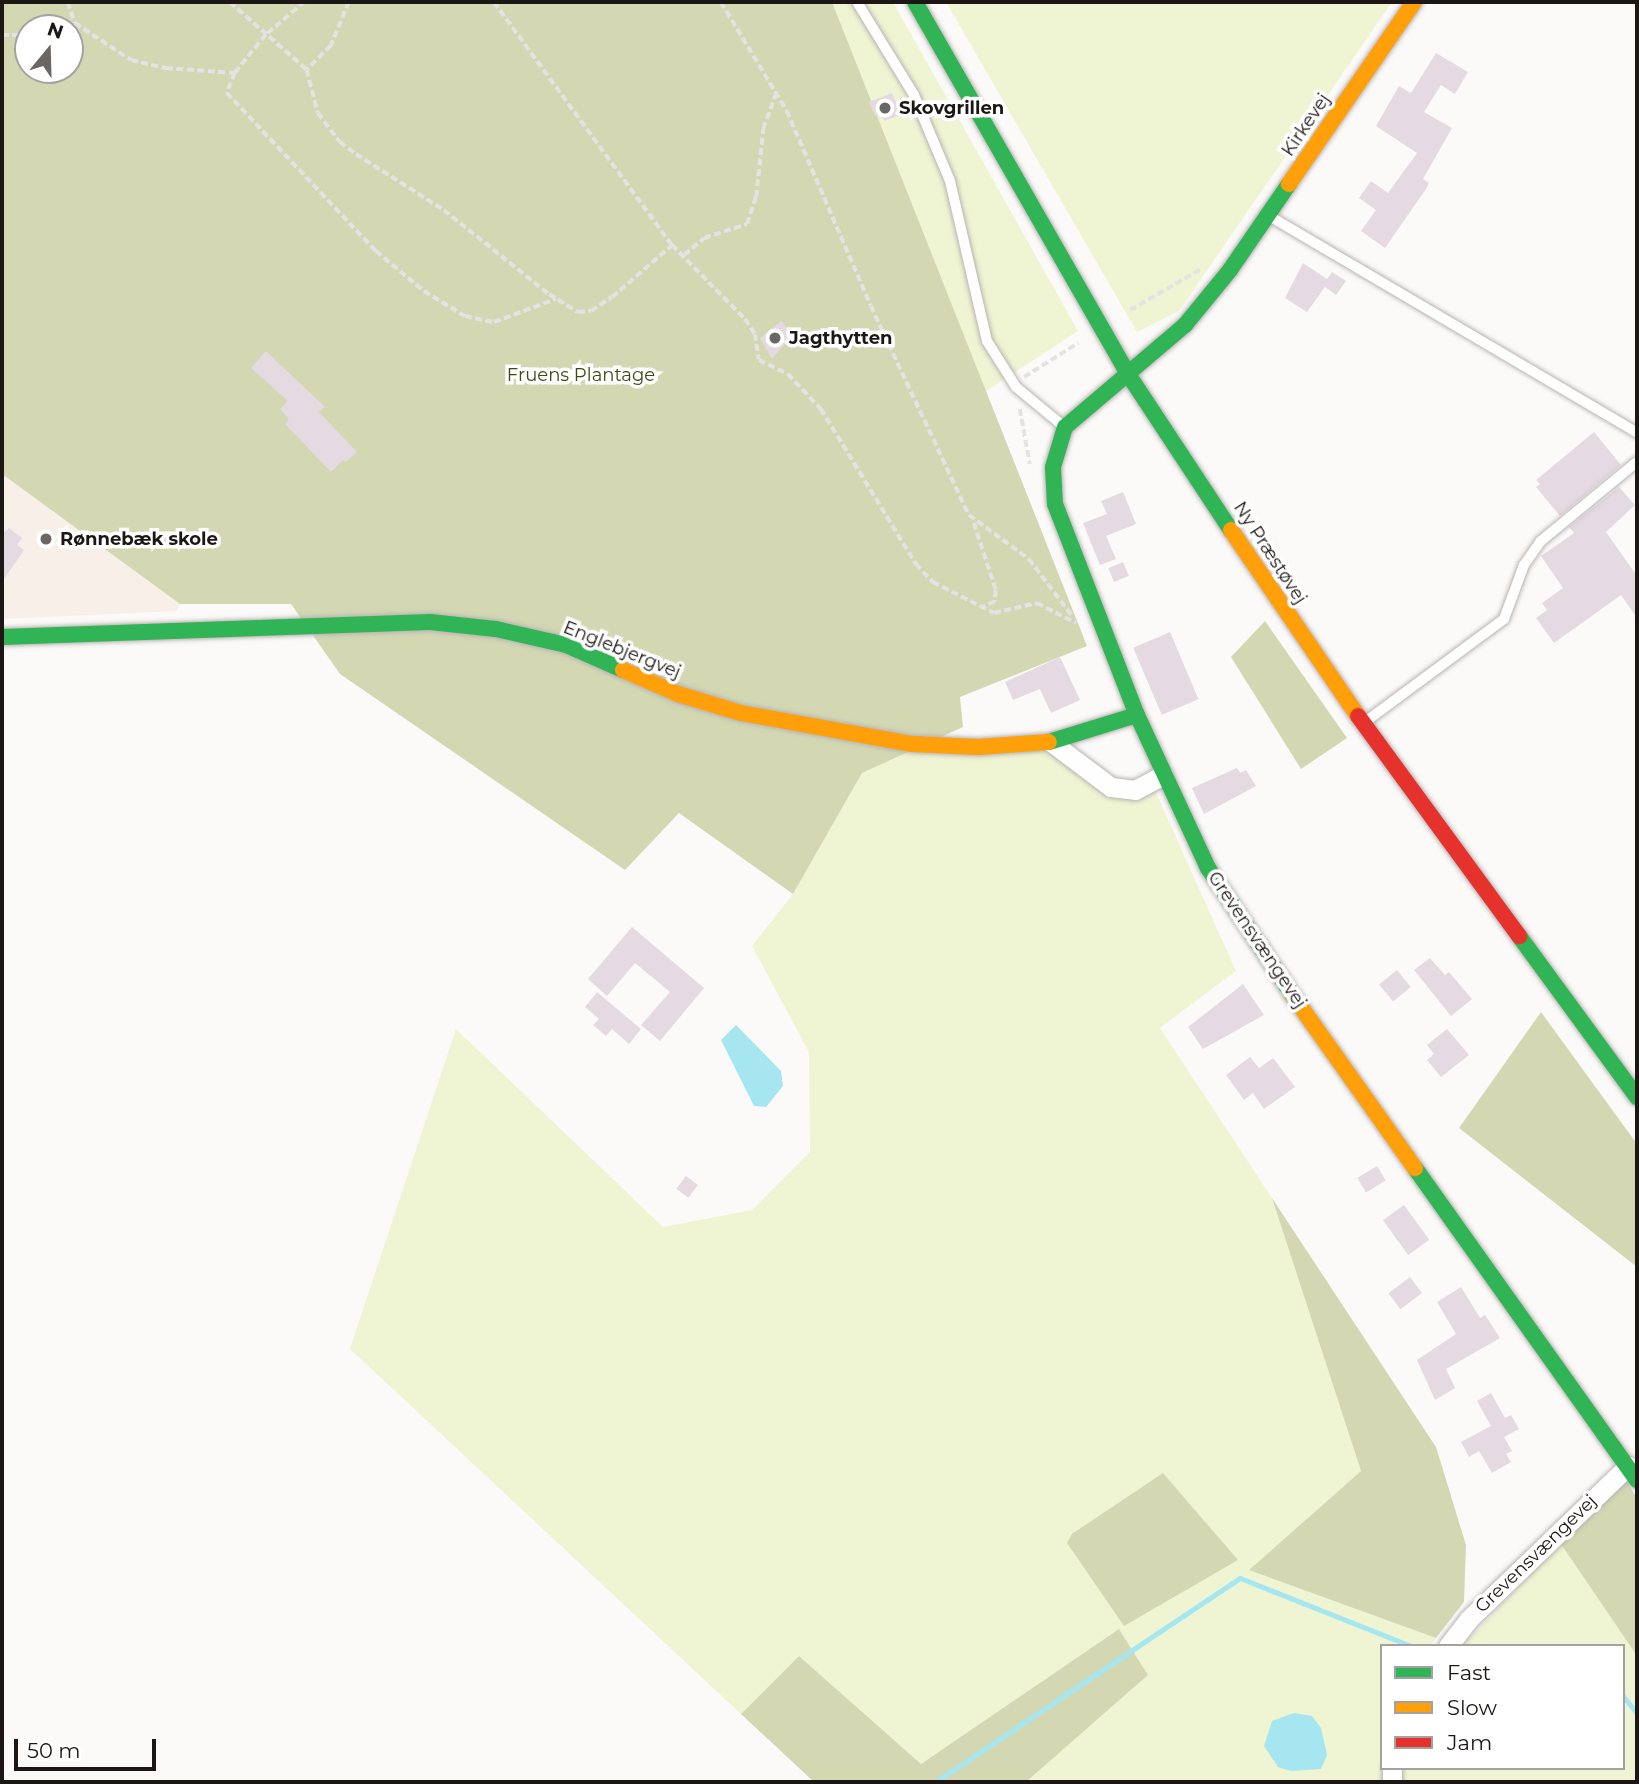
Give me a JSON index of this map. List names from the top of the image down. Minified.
{"streets":{"street":["Kirkevej","Ny Præstøvej","Englebjergvej","Grevensvængevej"]},"crossings":[["Kirkevej","Ny Præstøvej"],["Englebjergvej","Grevensvængevej"]],"parks":["Fruens Plantage"],"places":["Skovgrillen","Jagthytten","Rønnebæk skole"],"legend":["Fast","Slow","Jam"],"scale_bar":"50 m","north":"top"}
